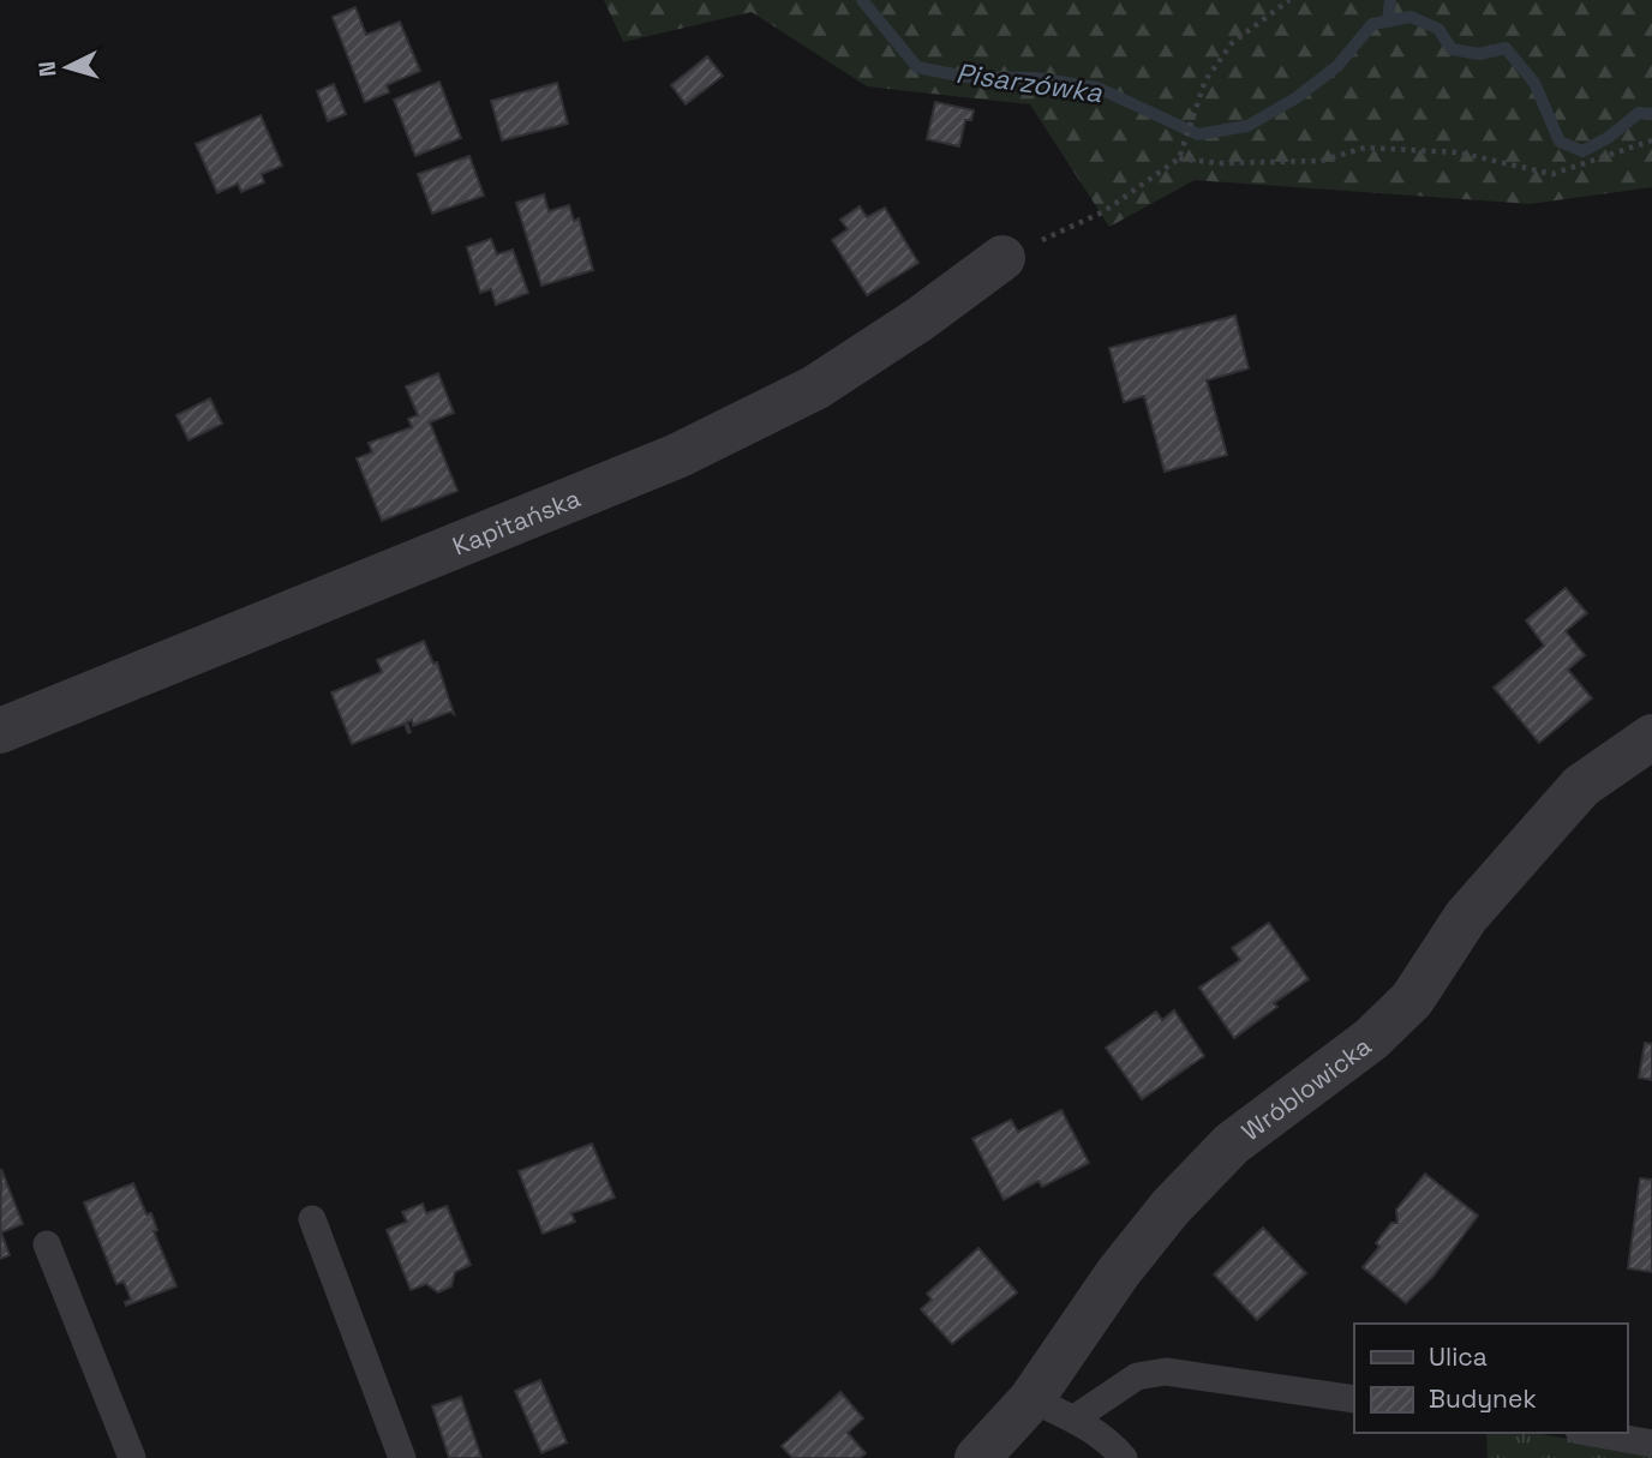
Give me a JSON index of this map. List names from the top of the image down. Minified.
{"streets":{"street":["Kapitańska","Wróblowicka"]},"water":["Pisarzówka"],"legend":["Ulica","Budynek"],"north":"left"}
